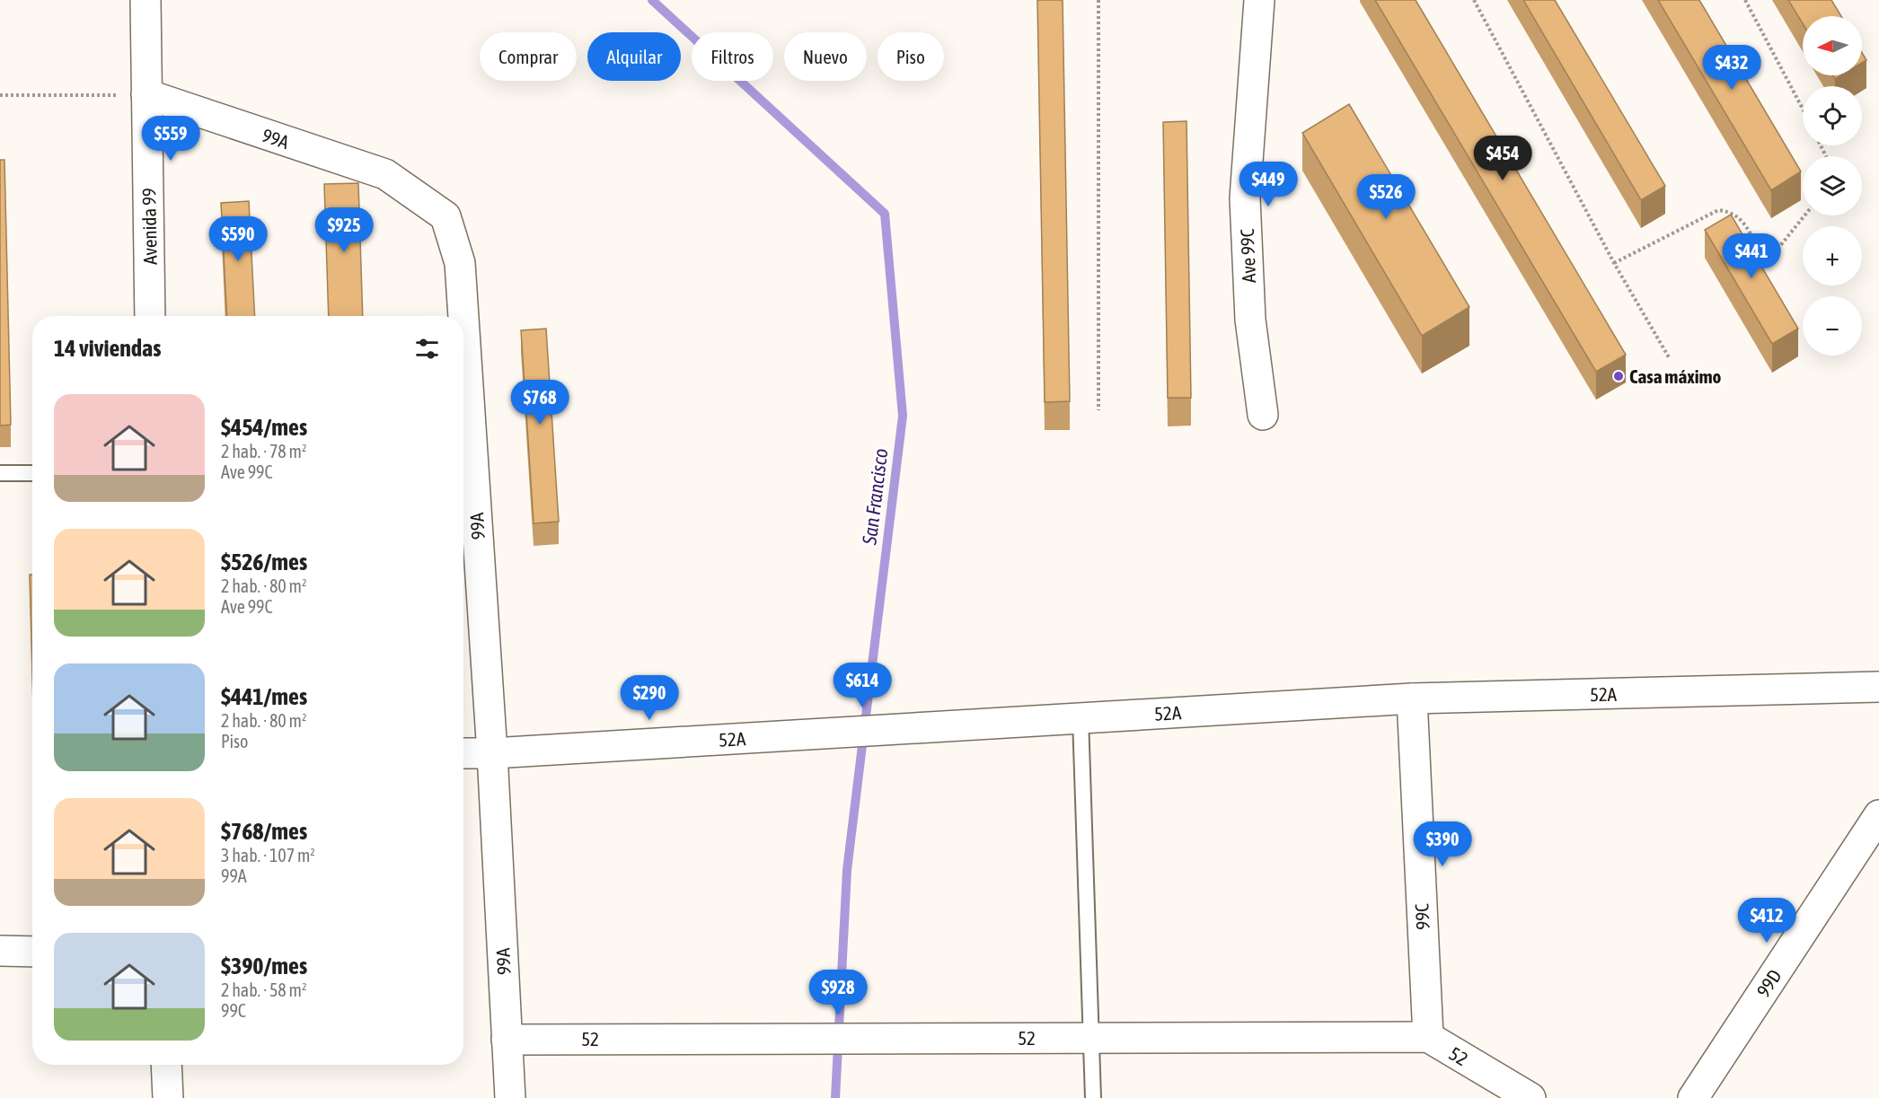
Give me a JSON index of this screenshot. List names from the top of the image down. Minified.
{"streets":{"street":["99A","Avenida 99","Ave 99C","52A","99C","99D","52"]},"crossings":[["99A","Avenida 99"],["99A","52A"],["99A","52"],["52A","99C"],["99C","52"]],"water":["San Francisco"],"places":["Casa máximo"],"north":"left","page":{"map_buttons":["+","−"],"chip":["Comprar","Alquilar","Filtros","Nuevo","Piso"],"price":["$432","$559","$454","$449","$526","$925","$590","$441","$768","$614","$290","$390","$412","$928"],"heading":"14 viviendas","list":[{"name":"$454/mes","note":"2 hab. · 78 m² · Ave 99C"},{"name":"$526/mes","note":"2 hab. · 80 m² · Ave 99C"},{"name":"$441/mes","note":"2 hab. · 80 m² · Piso"},{"name":"$768/mes","note":"3 hab. · 107 m² · 99A"},{"name":"$390/mes","note":"2 hab. · 58 m² · 99C"}]}}
